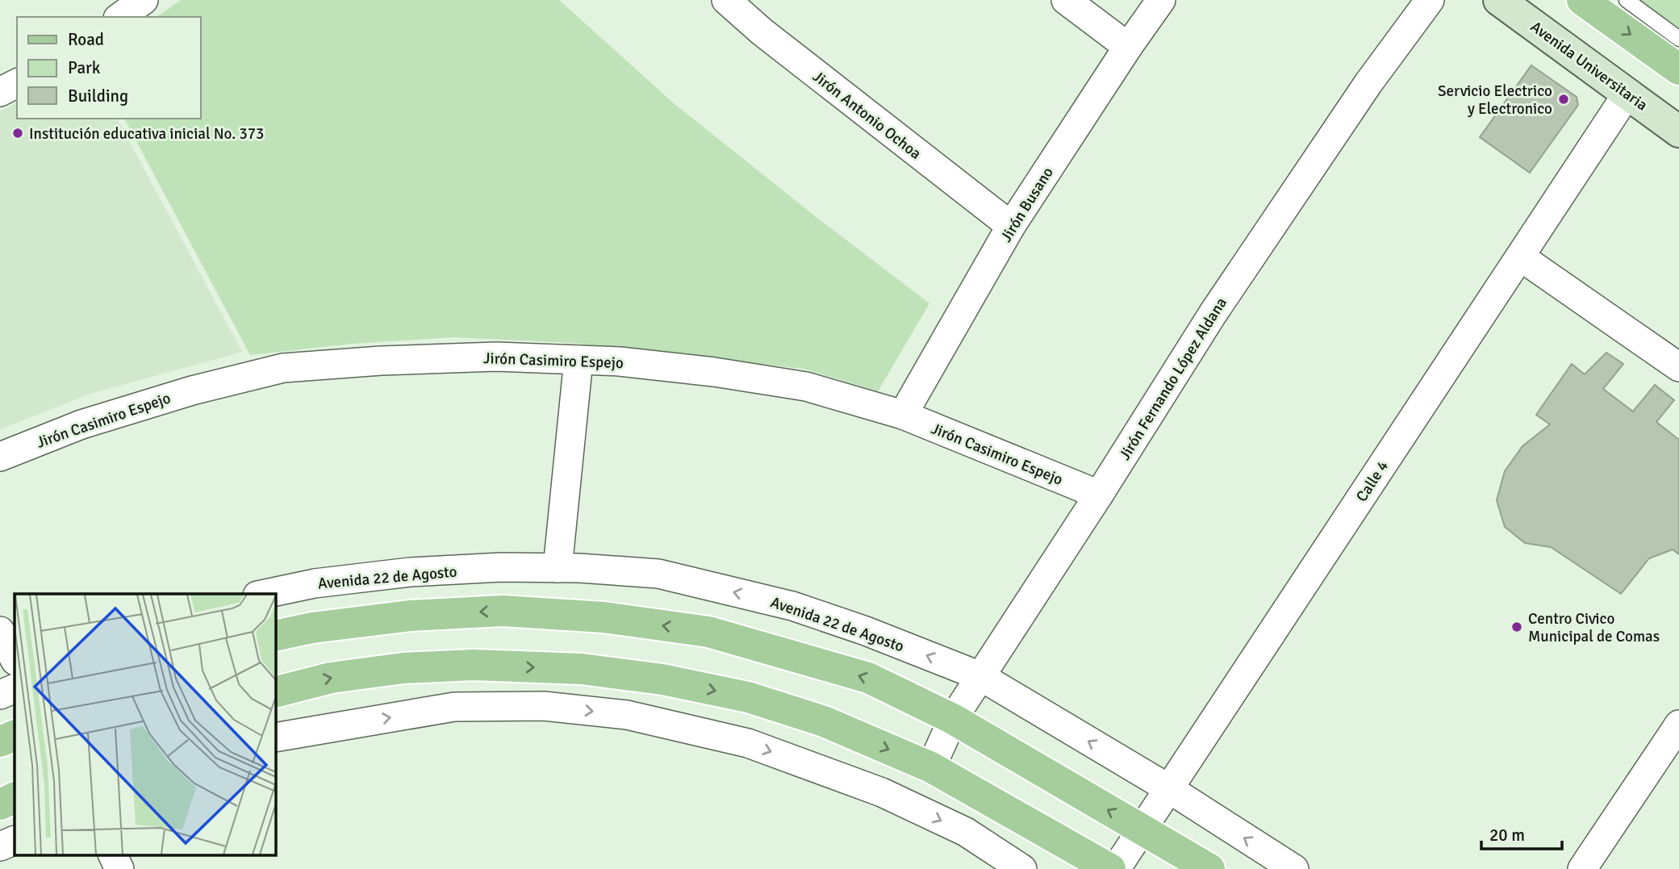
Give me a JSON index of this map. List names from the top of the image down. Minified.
{"streets":{"street":["Avenida Universitaria","Jirón Antonio Ochoa","Jirón Busano","Jirón Casimiro Espejo","Jirón Fernando López Aldana","Calle 4","Avenida 22 de Agosto"]},"crossings":[["Avenida Universitaria","Calle 4"],["Jirón Antonio Ochoa","Jirón Busano"],["Jirón Busano","Jirón Casimiro Espejo"],["Jirón Casimiro Espejo","Jirón Fernando López Aldana"],["Jirón Fernando López Aldana","Avenida 22 de Agosto"],["Calle 4","Avenida 22 de Agosto"]],"places":["Servicio Electrico y Electronico","Institución educativa inicial No. 373","Centro Civico Municipal de Comas"],"legend":["Road","Park","Building"],"scale_bar":"20 m"}
